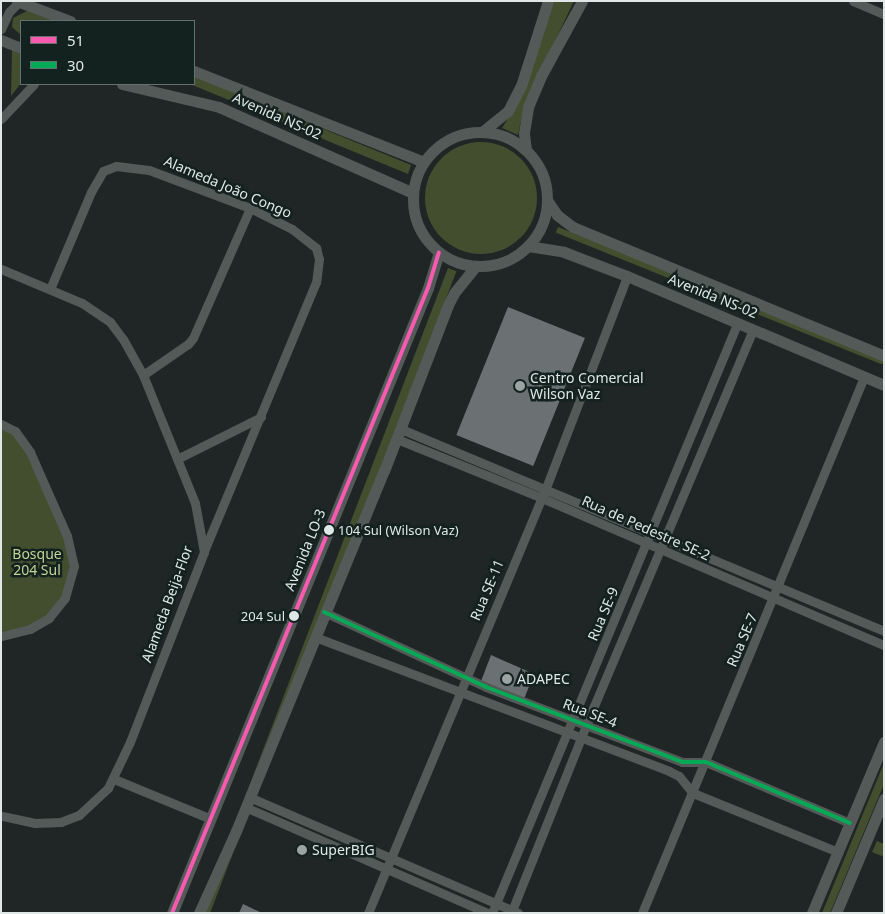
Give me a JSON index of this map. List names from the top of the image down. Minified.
{"streets":{"street":["Avenida NS-02","Alameda João Congo","Rua de Pedestre SE-2","Avenida LO-3","Rua SE-11","Alameda Beija-Flor","Rua SE-9","Rua SE-7","Rua SE-4"]},"crossings":[["Avenida NS-02","Avenida LO-3"],["Avenida NS-02","Rua SE-11"],["Avenida NS-02","Rua SE-9"],["Avenida NS-02","Rua SE-7"],["Alameda João Congo","Alameda Beija-Flor"],["Rua de Pedestre SE-2","Rua SE-11"],["Rua de Pedestre SE-2","Rua SE-9"],["Rua de Pedestre SE-2","Rua SE-7"],["Rua SE-11","Rua SE-4"],["Rua SE-9","Rua SE-4"],["Rua SE-7","Rua SE-4"]],"parks":["Bosque 204 Sul"],"places":["Centro Comercial Wilson Vaz","104 Sul (Wilson Vaz)","204 Sul","ADAPEC","SuperBIG"],"lines":["transit line 51","transit line 30"],"legend":["51","30"]}
